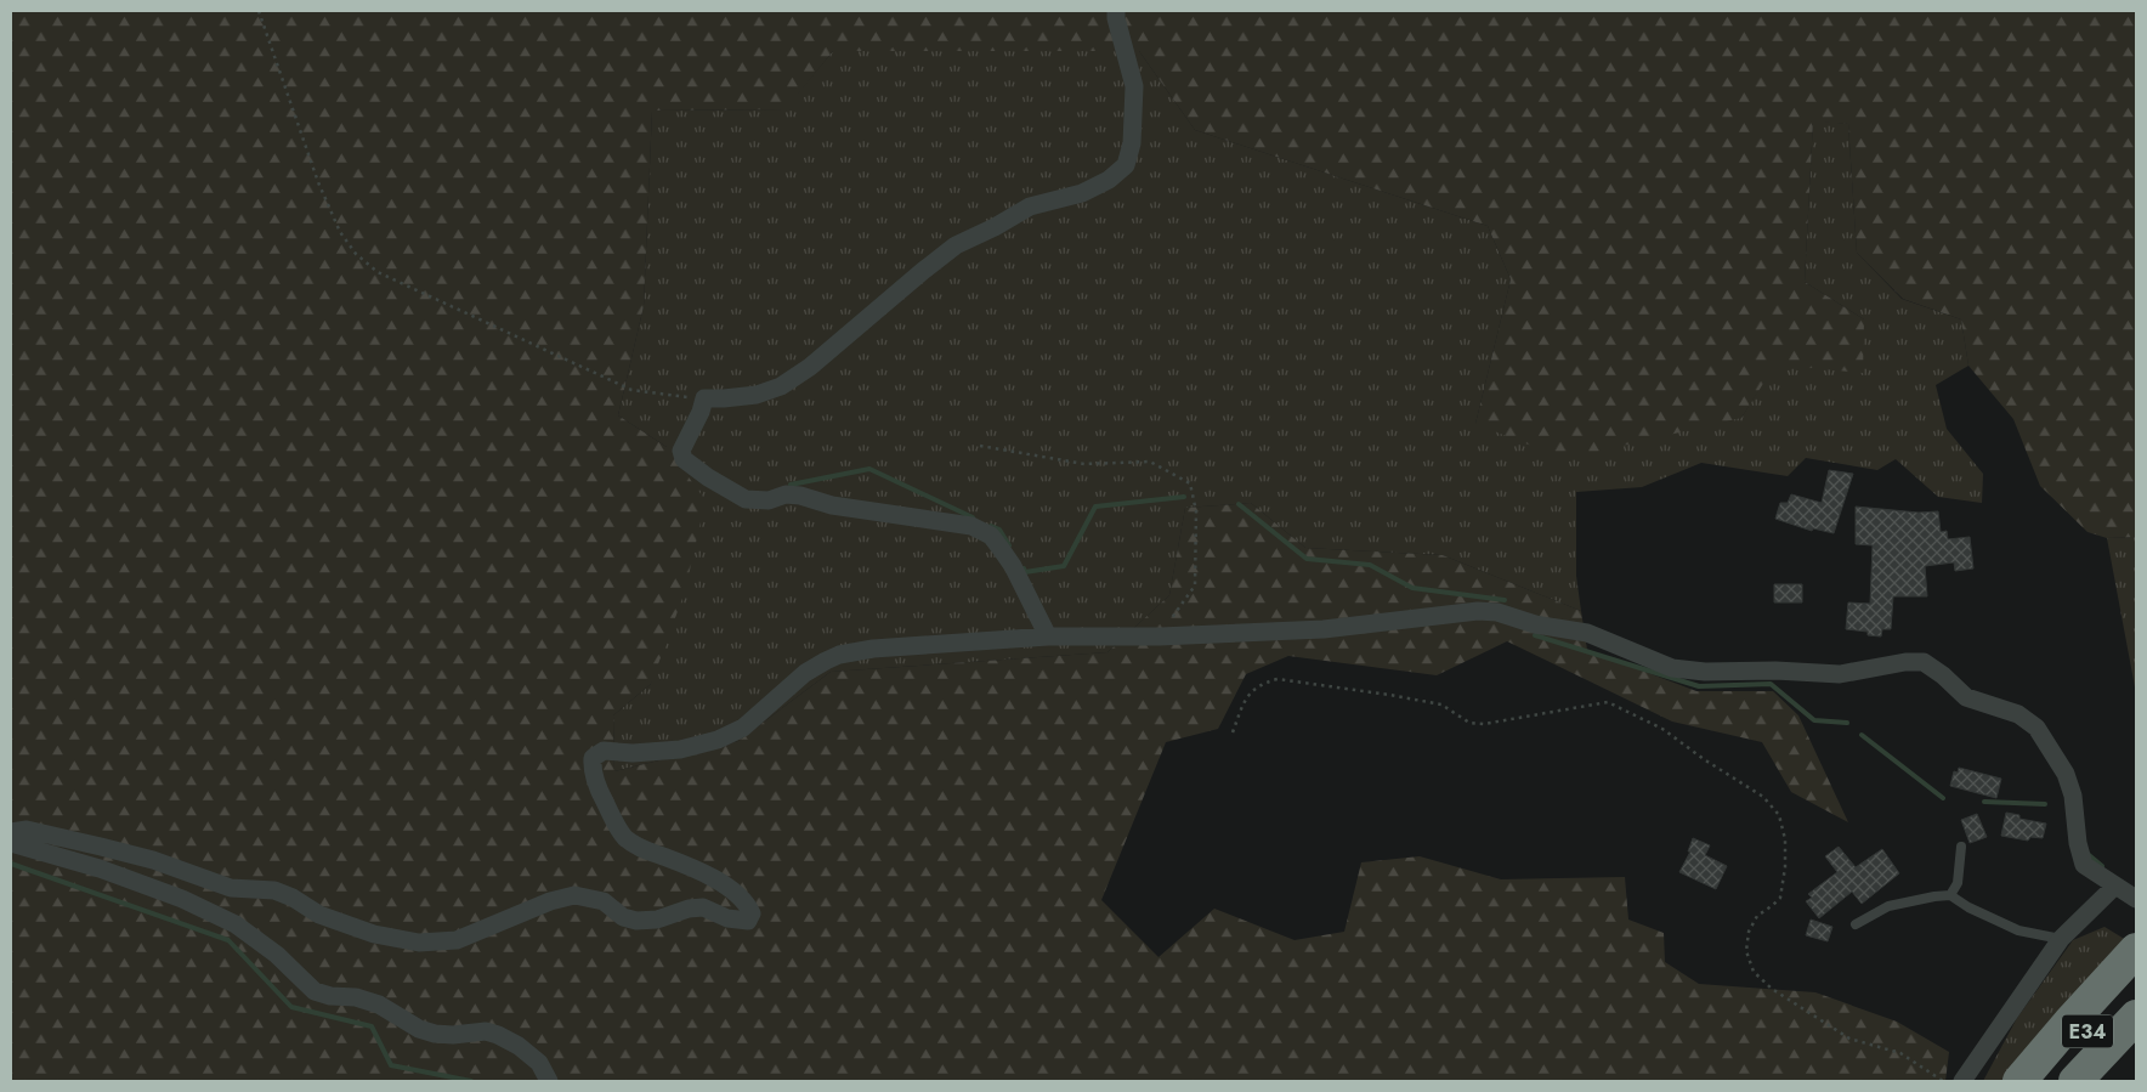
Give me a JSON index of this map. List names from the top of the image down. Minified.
{"streets":{"highway":["E34"]}}
